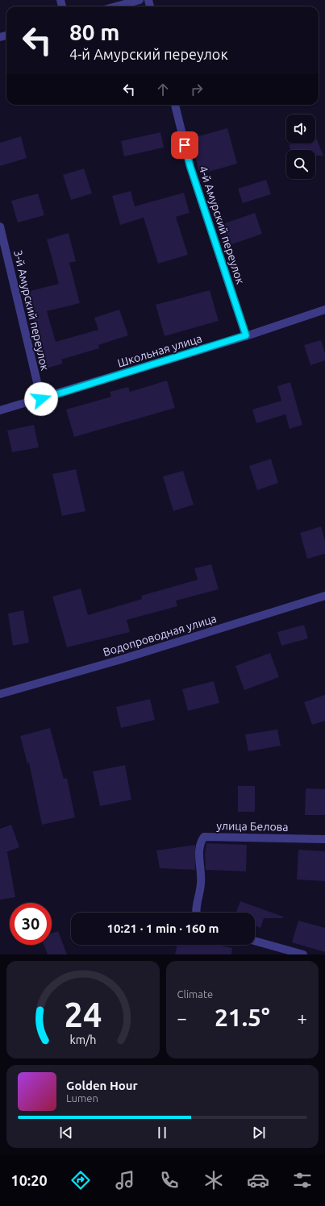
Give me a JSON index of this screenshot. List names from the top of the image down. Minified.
{"streets":{"street":["4-й Амурский переулок","3-й Амурский переулок","Школьная улица","Водопроводная улица","улица Белова"]},"crossings":[["4-й Амурский переулок","Школьная улица"],["3-й Амурский переулок","Школьная улица"]],"page":{"turn":["80 m","4-й Амурский переулок"],"limit":"30","trip":"10:21 · 1 min · 160 m","tile":"Climate","heat":["−","21.5°","+"],"song":["Golden Hour","Lumen"],"tabs":"10:20","gauge":["24","km/h"]}}
